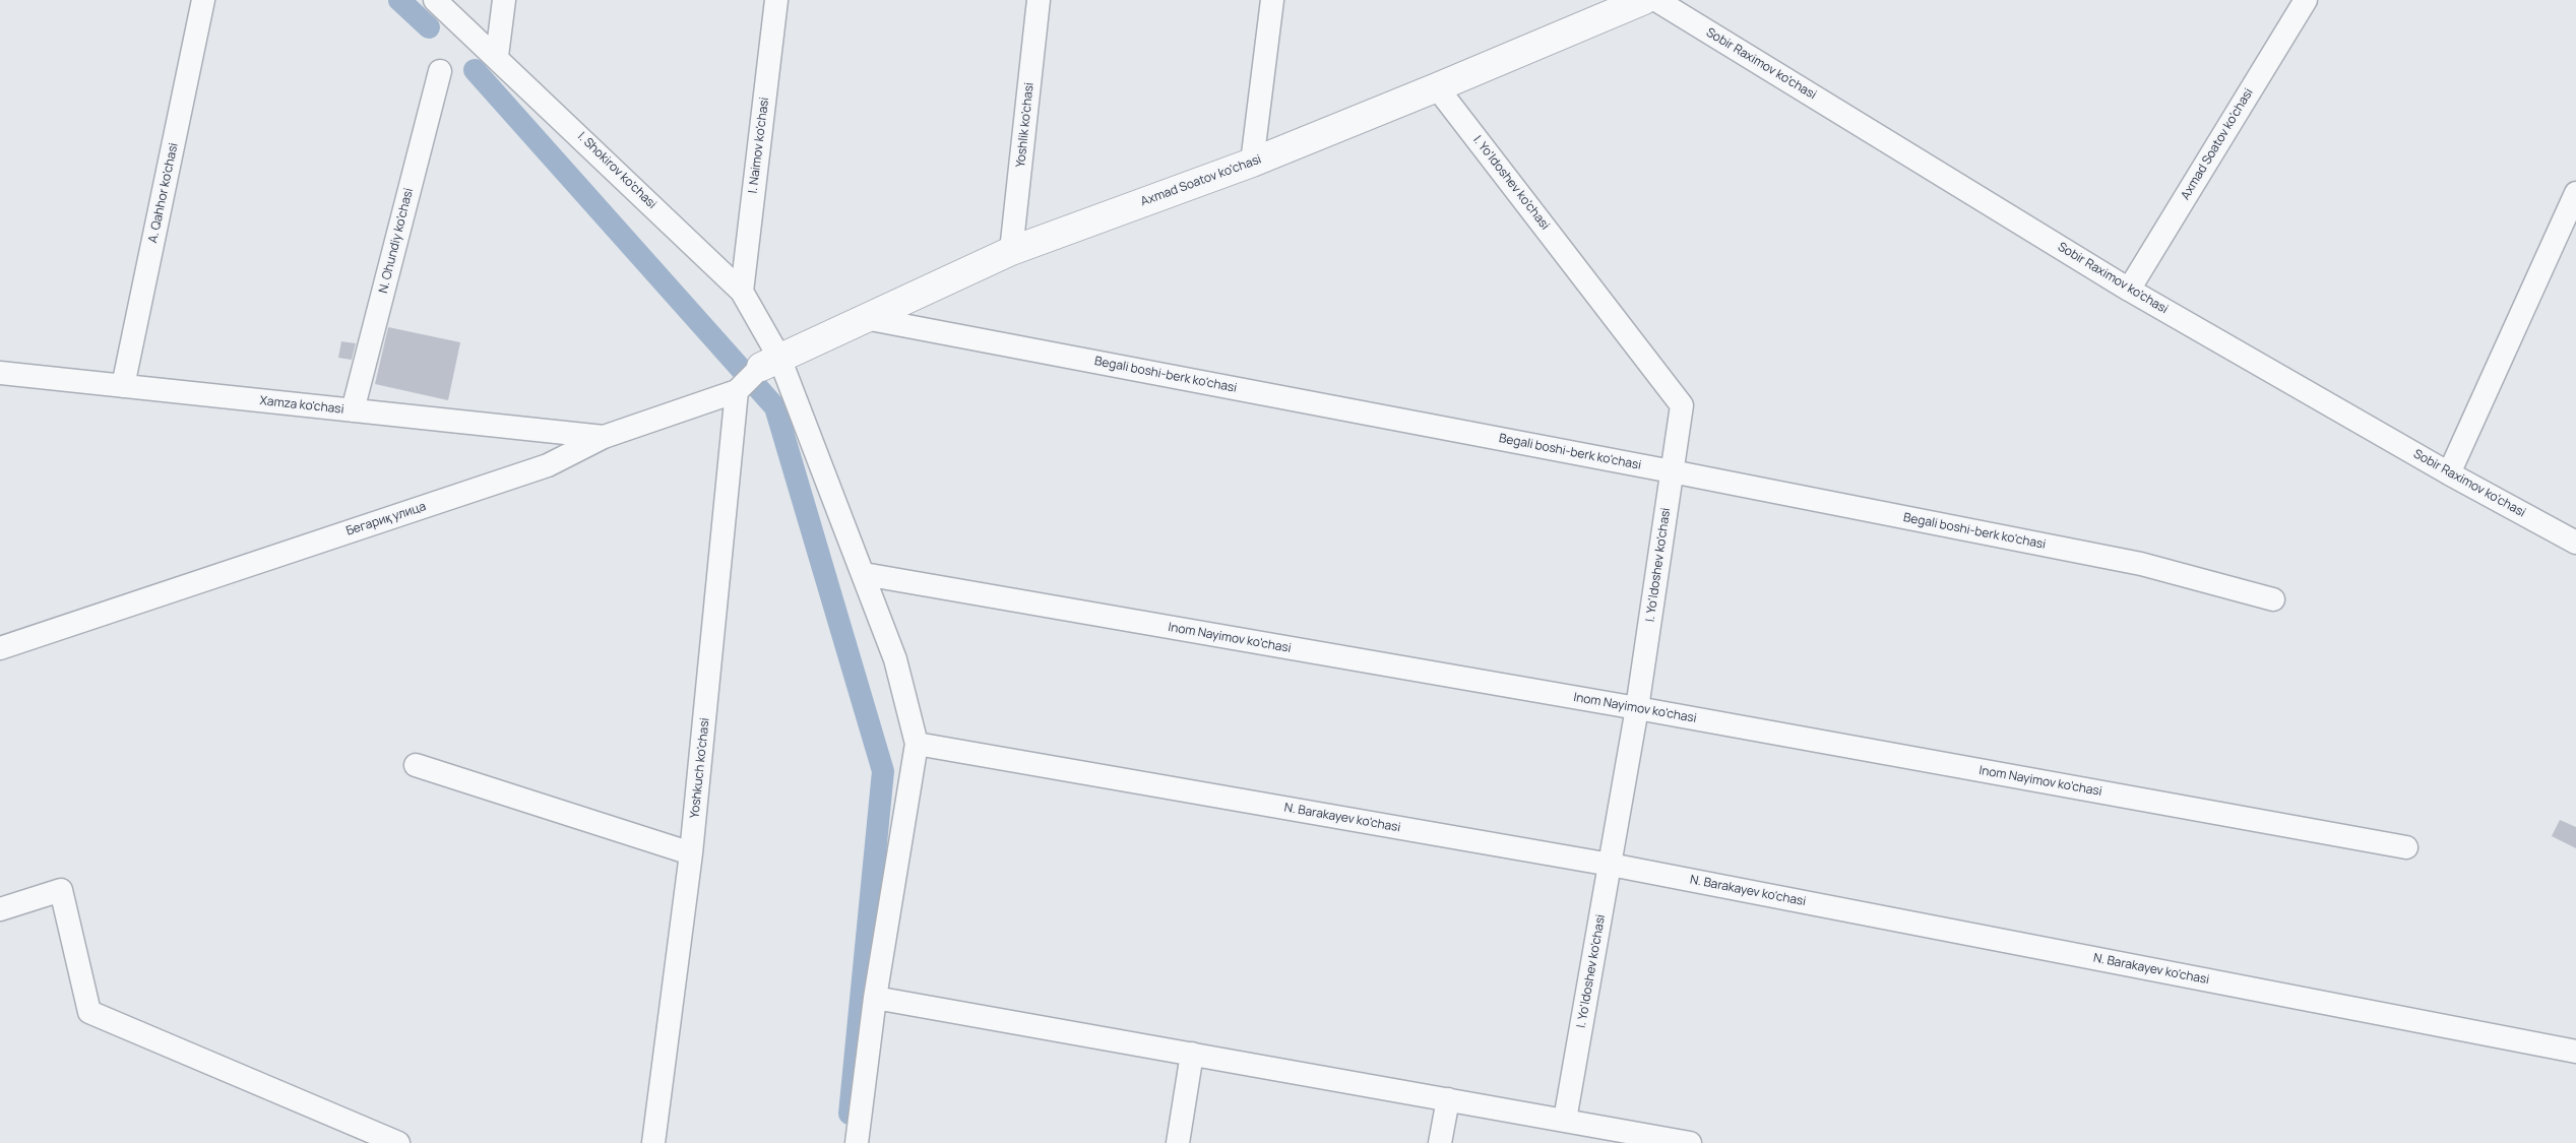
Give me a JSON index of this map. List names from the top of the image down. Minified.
{"streets":{"street":["Sobir Raximov ko'chasi","Yoshlik ko'chasi","Axmad Soatov ko'chasi","I. Naimov ko'chasi","I. Shokirov ko'chasi","I. Yo'ldoshev ko'chasi","A. Qahhor ko'chasi","N. Ohundiy ko'chasi","Begali boshi-berk ko'chasi","Xamza ko'chasi","Бегариқ улица","Inom Nayimov ko'chasi","Yoshkuch ko'chasi","N. Barakayev ko'chasi"]},"crossings":[["Sobir Raximov ko'chasi","Axmad Soatov ko'chasi"],["Yoshlik ko'chasi","Axmad Soatov ko'chasi"],["Axmad Soatov ko'chasi","I. Shokirov ko'chasi"],["Axmad Soatov ko'chasi","I. Yo'ldoshev ko'chasi"],["Axmad Soatov ko'chasi","Begali boshi-berk ko'chasi"],["Axmad Soatov ko'chasi","Бегариқ улица"],["Axmad Soatov ko'chasi","Yoshkuch ko'chasi"],["I. Naimov ko'chasi","I. Shokirov ko'chasi"],["I. Shokirov ko'chasi","Бегариқ улица"],["I. Shokirov ko'chasi","Inom Nayimov ko'chasi"],["I. Shokirov ko'chasi","Yoshkuch ko'chasi"],["I. Shokirov ko'chasi","N. Barakayev ko'chasi"],["I. Yo'ldoshev ko'chasi","Begali boshi-berk ko'chasi"],["I. Yo'ldoshev ko'chasi","Inom Nayimov ko'chasi"],["I. Yo'ldoshev ko'chasi","N. Barakayev ko'chasi"],["A. Qahhor ko'chasi","Xamza ko'chasi"],["N. Ohundiy ko'chasi","Xamza ko'chasi"],["Xamza ko'chasi","Бегариқ улица"],["Бегариқ улица","Yoshkuch ko'chasi"]]}
